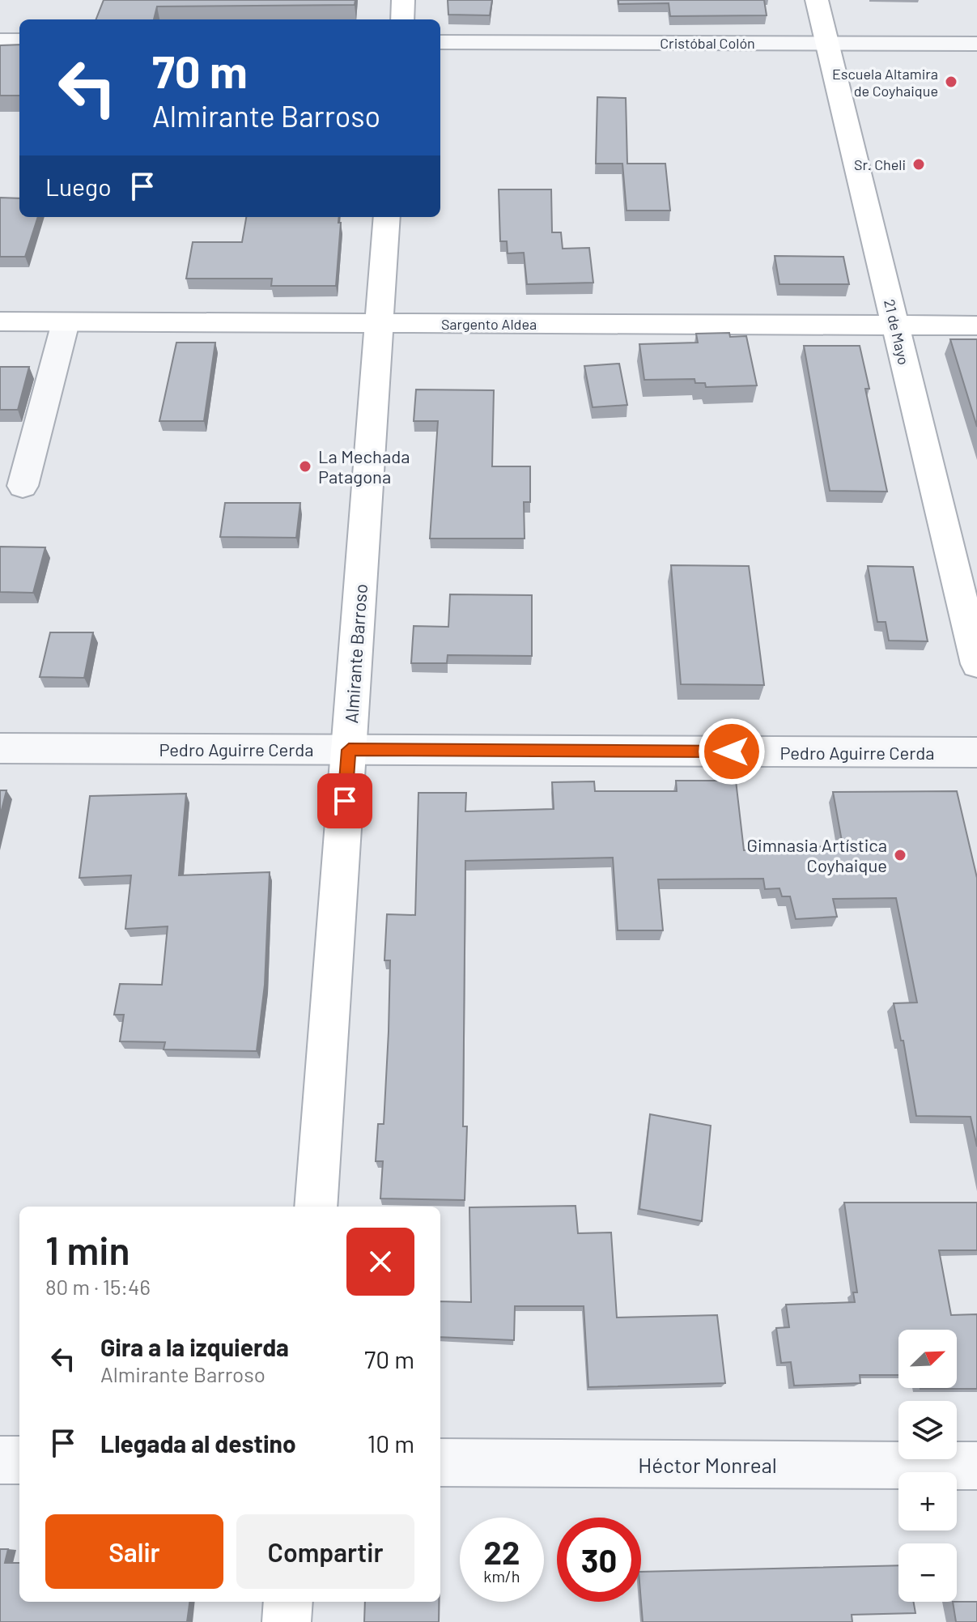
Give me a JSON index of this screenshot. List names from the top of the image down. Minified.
{"streets":{"street":["Cristóbal Colón","Sargento Aldea","21 de Mayo","Almirante Barroso","Pedro Aguirre Cerda","Héctor Monreal"]},"crossings":[["Cristóbal Colón","21 de Mayo"],["Sargento Aldea","21 de Mayo"],["Sargento Aldea","Almirante Barroso"],["Almirante Barroso","Pedro Aguirre Cerda"]],"places":["Escuela Altamira de Coyhaique","Sr. Cheli","La Mechada Patagona","Gimnasia Artística Coyhaique"],"north":"top right","page":{"turn":["70 m","Almirante Barroso"],"then":"Luego","heading":["1 min","80 m · 15:46"],"list":[{"name":"Gira a la izquierda","note":"Almirante Barroso","value":"70 m"},{"name":"Llegada al destino","value":"10 m"}],"map_buttons":["+","−"],"buttons":["Salir","Compartir"],"speed":"22 km/h","limit":"30"}}
